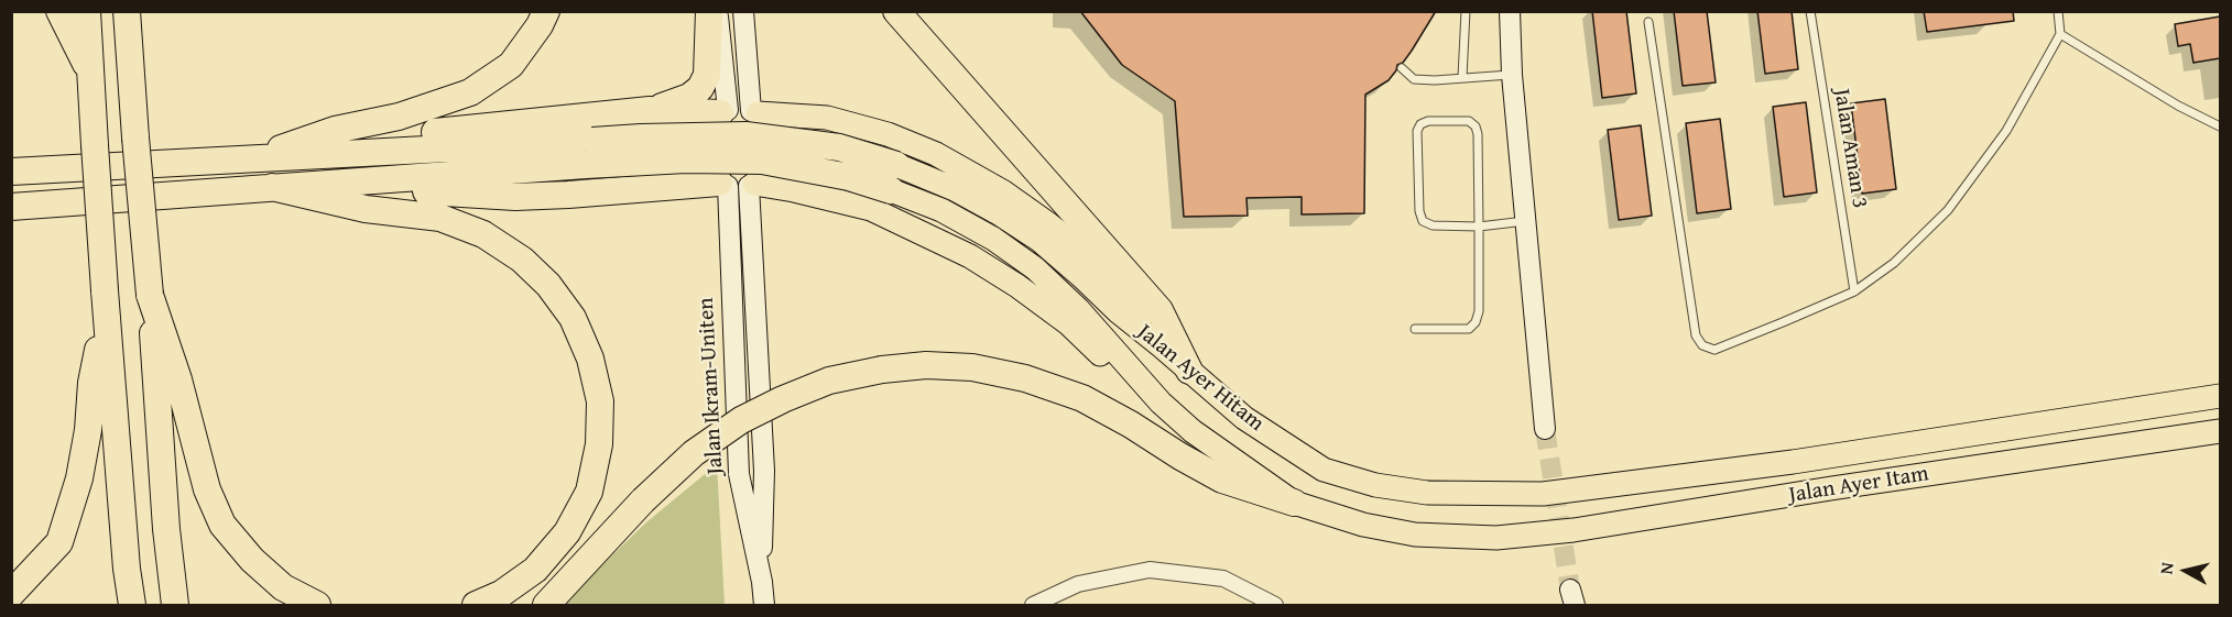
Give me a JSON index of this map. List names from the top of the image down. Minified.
{"streets":{"main road":["Jalan Ayer Hitam","Jalan Ikram-Uniten","Jalan Ayer Itam"],"lane":["Jalan Aman 3"]},"crossings":[["Jalan Ayer Hitam","Jalan Ayer Itam"]],"north":"left"}
